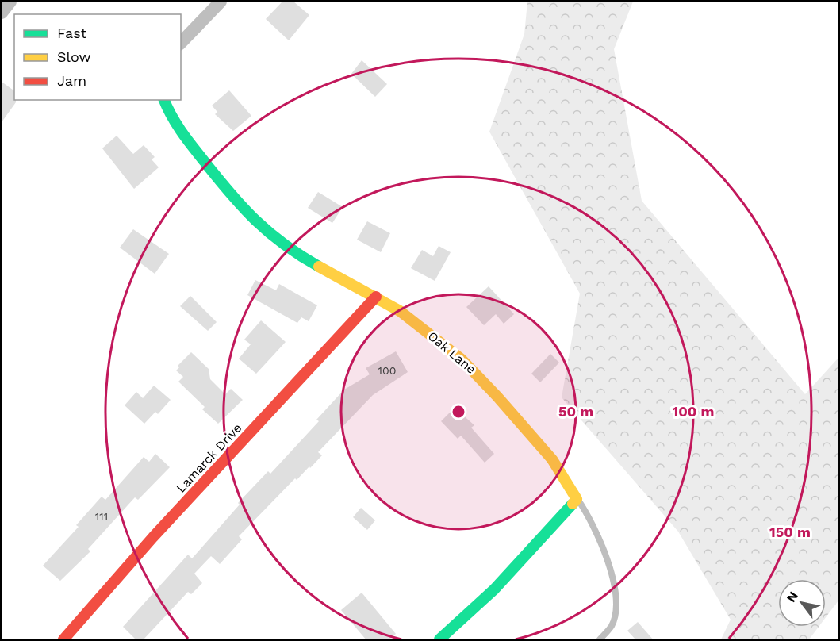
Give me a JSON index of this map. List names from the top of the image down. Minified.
{"streets":{"street":["Oak Lane","Lamarck Drive"]},"crossings":[["Oak Lane","Lamarck Drive"]],"house_numbers":["100","111"],"legend":["Fast","Slow","Jam"],"north":"top left","rings":["50 m","100 m","150 m"]}
